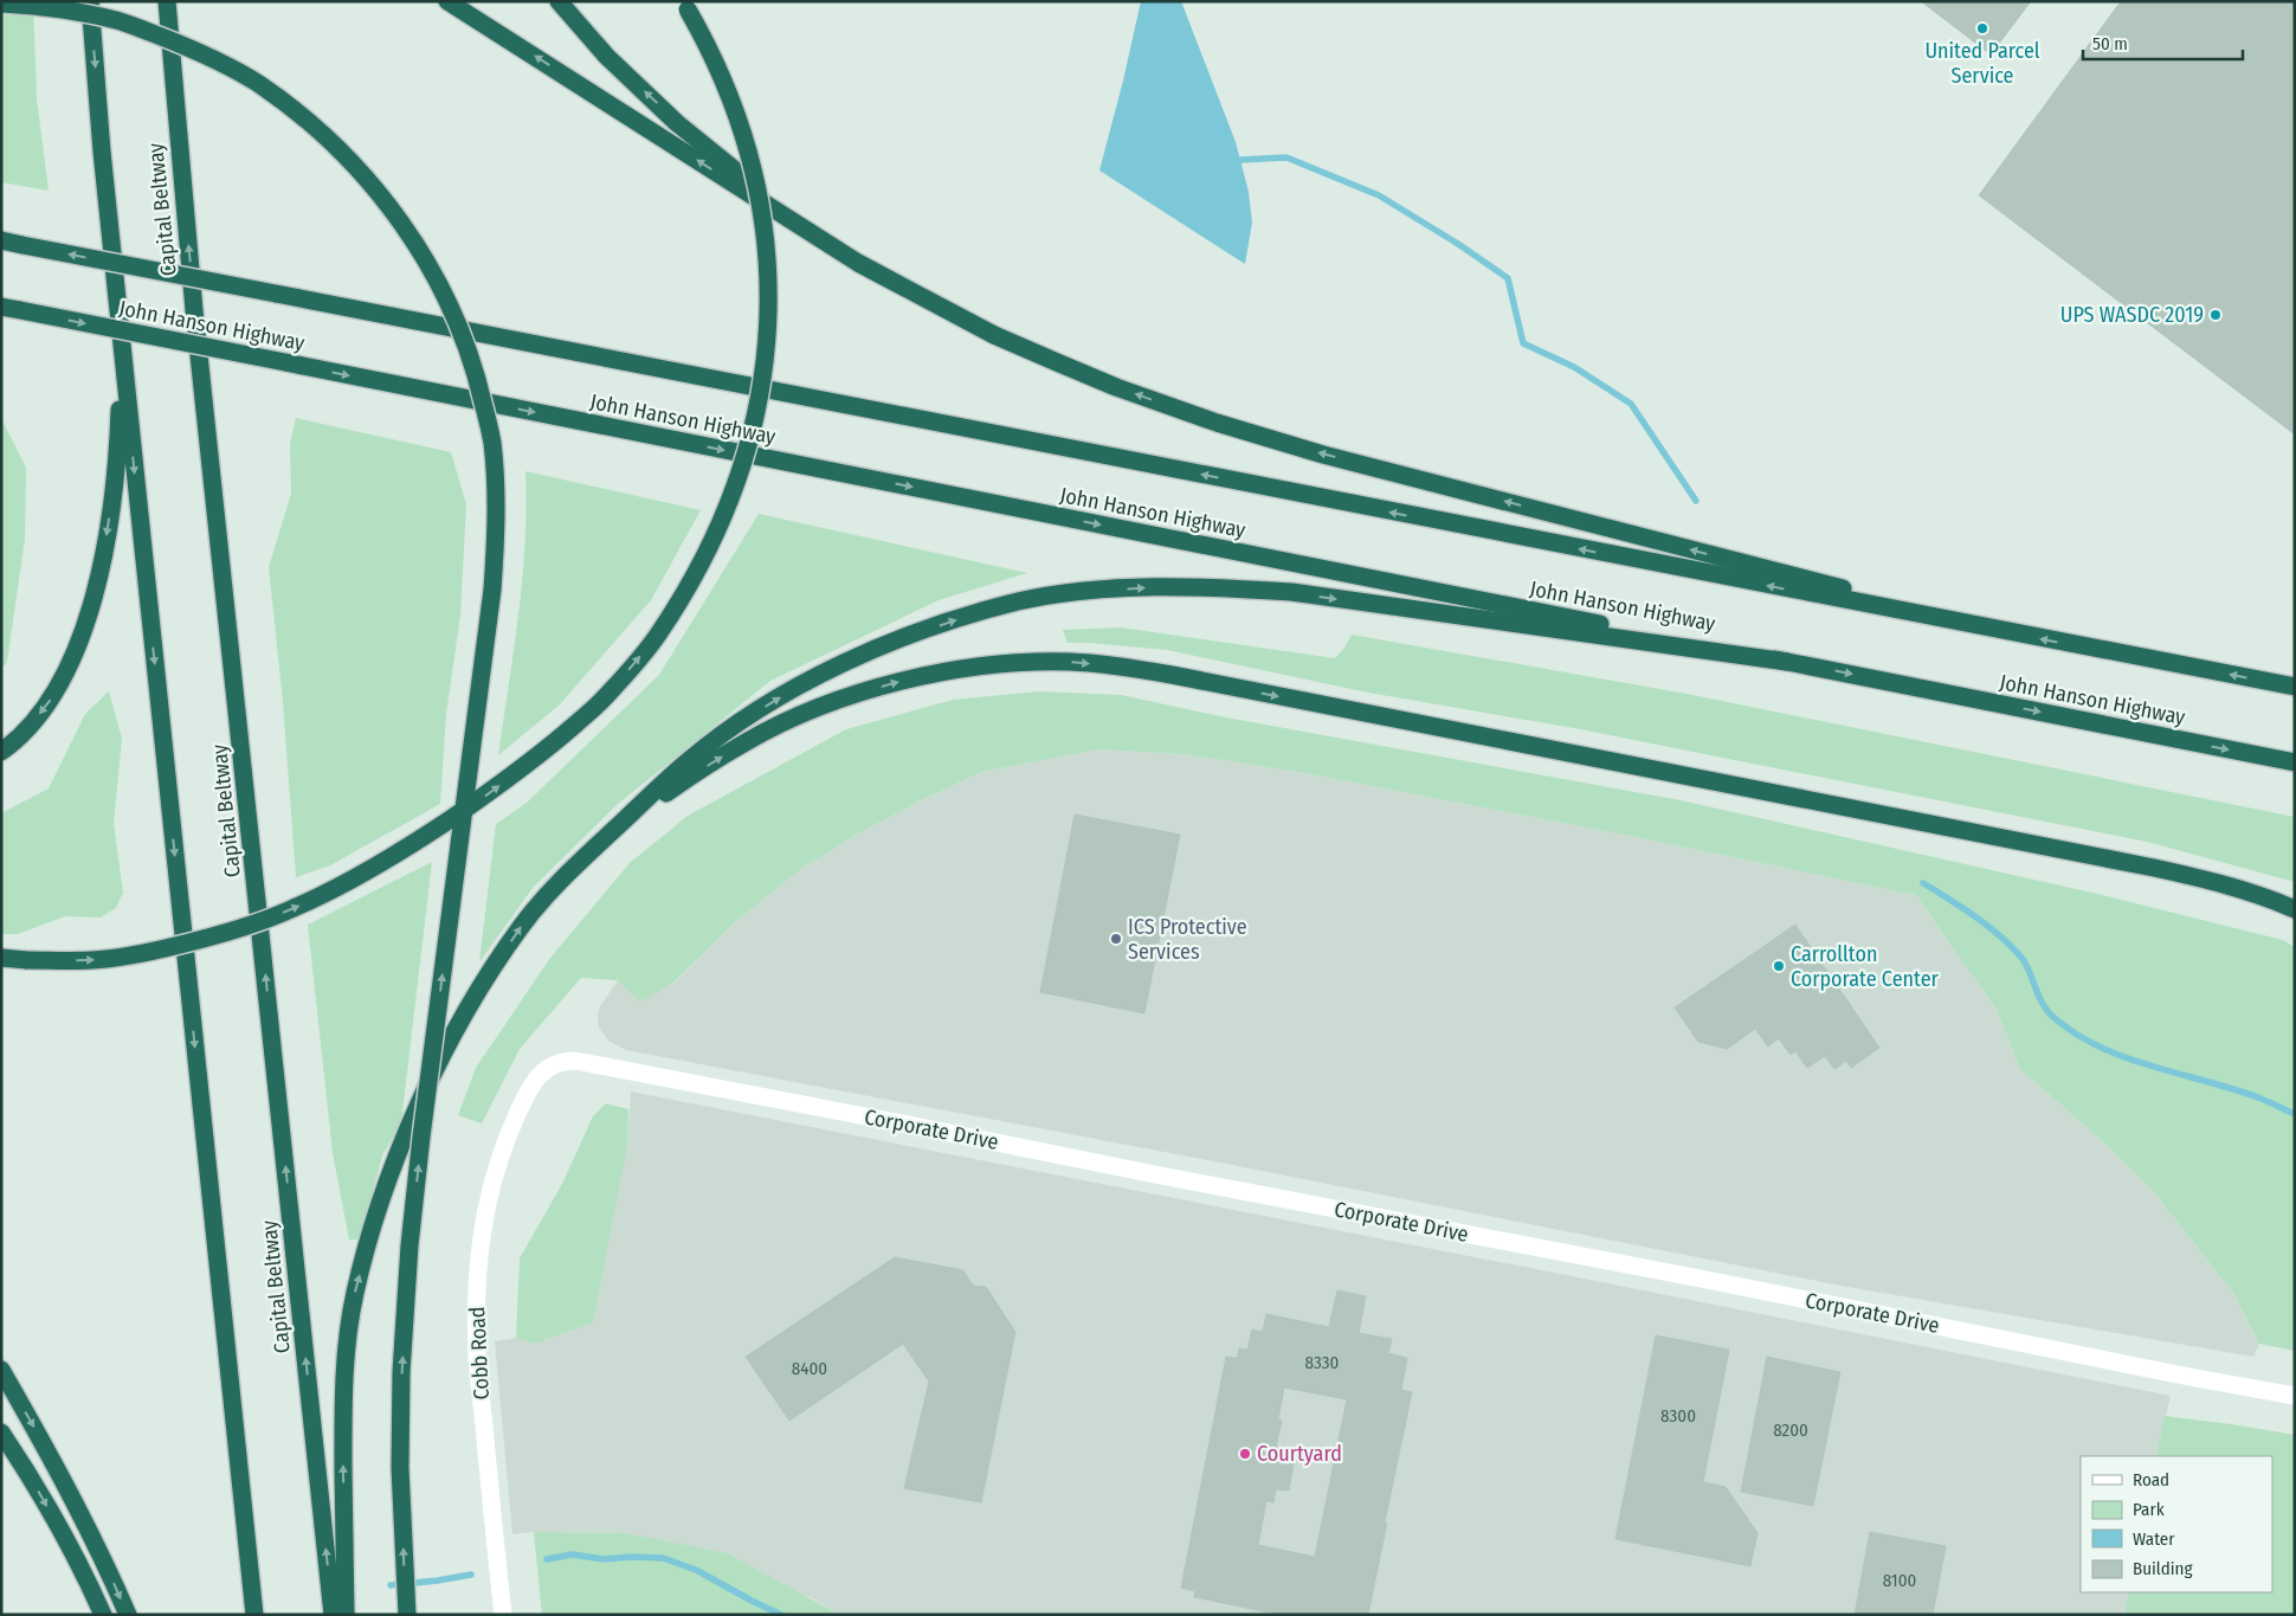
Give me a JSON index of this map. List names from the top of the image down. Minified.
{"streets":{"highway":["Capital Beltway","John Hanson Highway"],"street":["Corporate Drive","Cobb Road"]},"crossings":[["Corporate Drive","Cobb Road"]],"places":["United Parcel Service","UPS WASDC 2019","ICS Protective Services","Carrollton Corporate Center","Courtyard"],"house_numbers":["8330","8400","8300","8200","8100"],"legend":["Road","Park","Water","Building"],"scale_bar":"50 m"}
